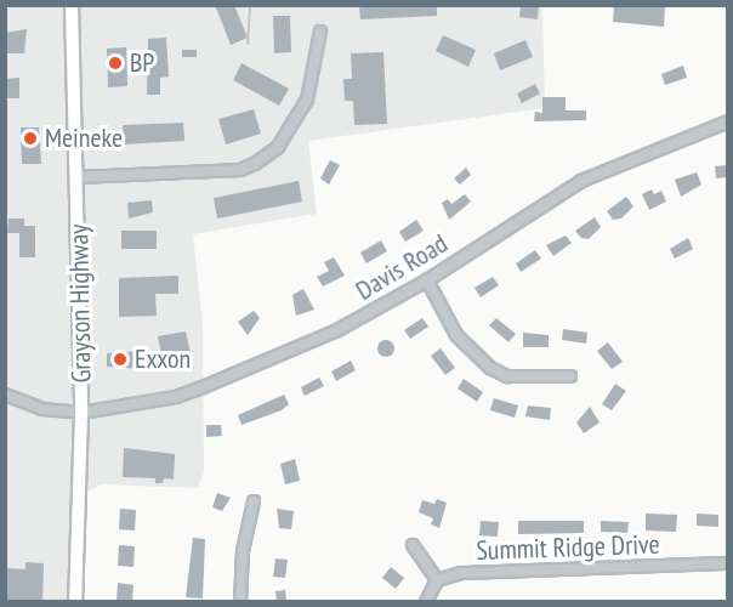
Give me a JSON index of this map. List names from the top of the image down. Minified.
{"streets":{"main road":["Grayson Highway"],"street":["Davis Road","Summit Ridge Drive"]},"crossings":[["Davis Road","Grayson Highway"]],"places":["BP","Meineke","Exxon"]}
